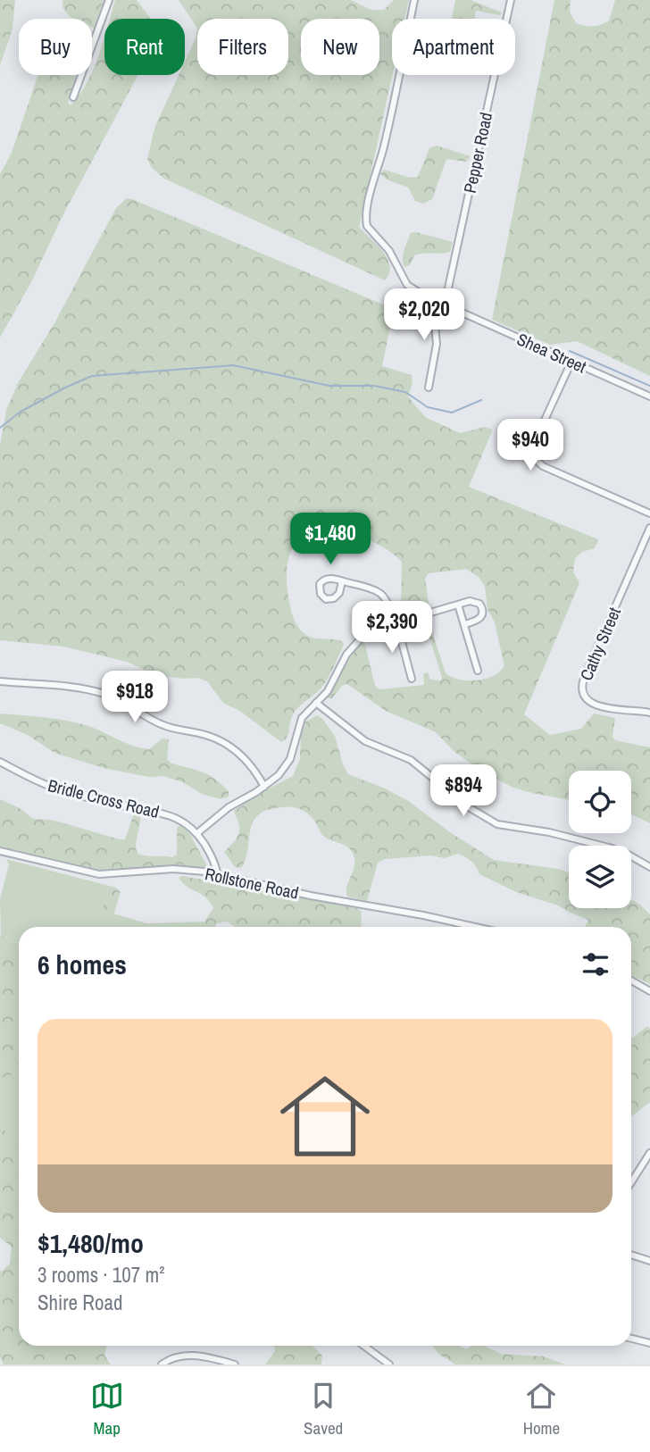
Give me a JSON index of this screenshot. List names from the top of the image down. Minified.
{"streets":{"street":["Pepper Road","Shea Street","Cathy Street","Bridle Cross Road","Rollstone Road"]},"crossings":[["Pepper Road","Shea Street"],["Bridle Cross Road","Rollstone Road"]],"page":{"chip":["Buy","Rent","Filters","New","Apartment"],"price":["$2,020","$940","$1,480","$2,390","$918","$894"],"heading":"6 homes","list":[{"name":"$1,480/mo","note":"3 rooms · 107 m² · Shire Road"}],"tabs":["Map","Saved","Home"]}}
